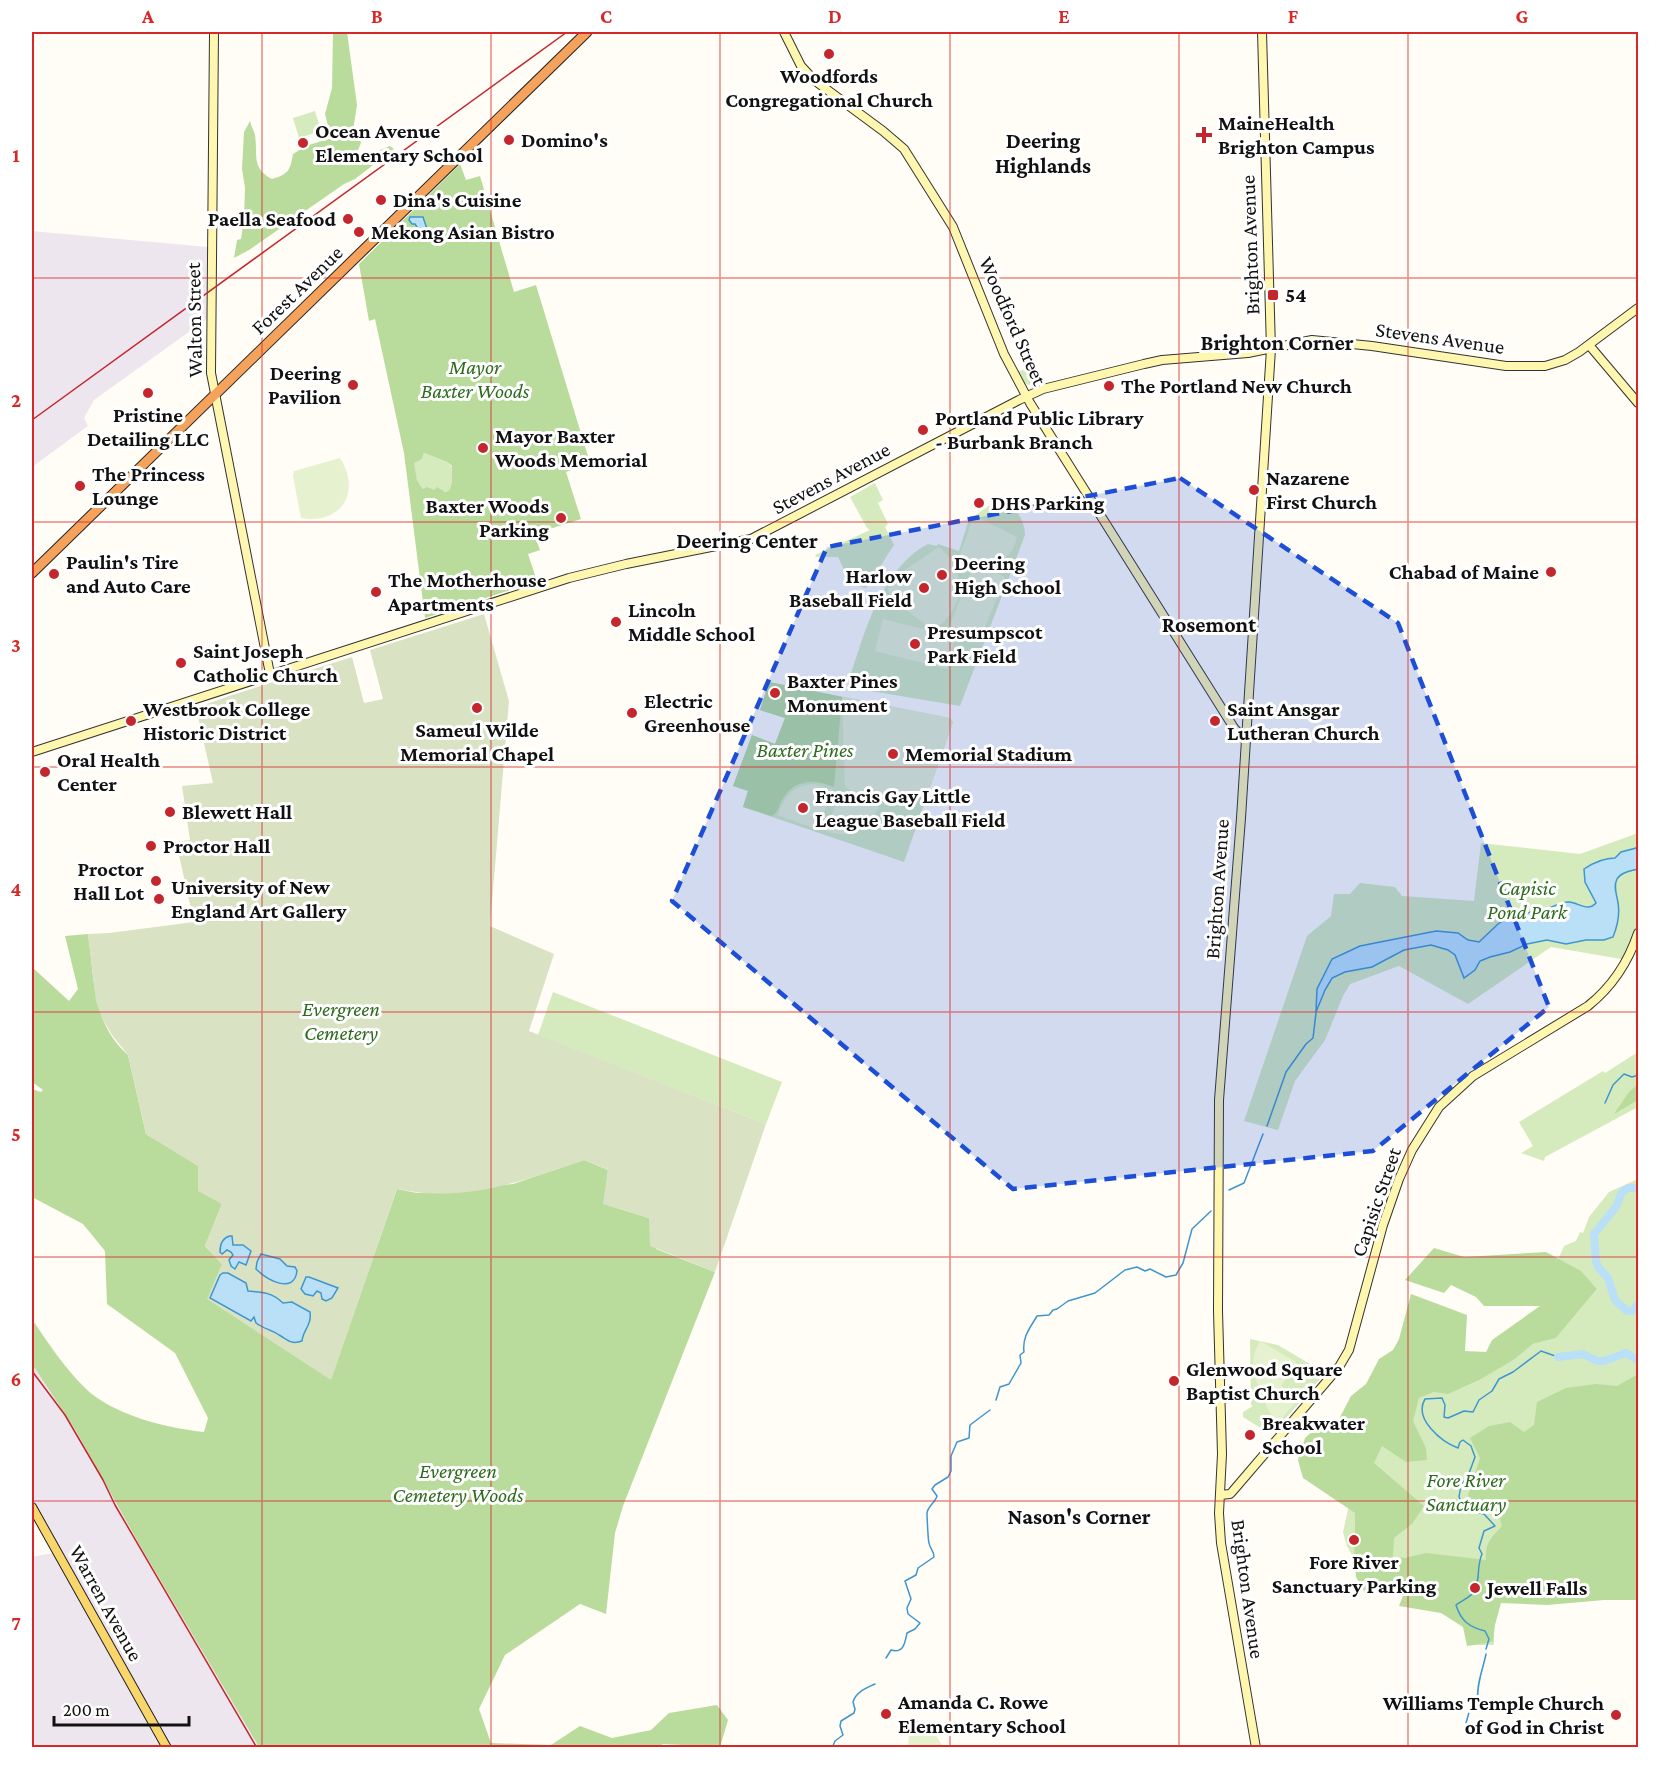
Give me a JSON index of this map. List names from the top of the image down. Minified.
{"streets":{"highway":["Forest Avenue"],"main road":["Brighton Avenue","Walton Street","Woodford Street","Stevens Avenue","Capisic Street","Warren Avenue"]},"crossings":[["Brighton Avenue","Woodford Street"],["Brighton Avenue","Stevens Avenue"],["Brighton Avenue","Capisic Street"],["Forest Avenue","Walton Street"],["Walton Street","Stevens Avenue"],["Woodford Street","Stevens Avenue"]],"districts":["Deering Highlands","Brighton Corner","Deering Center","Rosemont","Nason's Corner"],"parks":["Mayor Baxter Woods","Baxter Pines","Capisic Pond Park","Evergreen Cemetery","Evergreen Cemetery Woods","Fore River Sanctuary"],"places":{"other":["Woodfords Congregational Church","Domino's","Ocean Avenue Elementary School","Dina's Cuisine","Paella Seafood","Mekong Asian Bistro","Deering Pavilion","The Portland New Church","Pristine Detailing LLC","Portland Public Library - Burbank Branch","Mayor Baxter Woods Memorial","The Princess Lounge","Nazarene First Church","DHS Parking","Baxter Woods Parking","Chabad of Maine","Paulin's Tire and Auto Care","Deering High School","Harlow Baseball Field","The Motherhouse Apartments","Lincoln Middle School","Presumpscot Park Field","Saint Joseph Catholic Church","Baxter Pines Monument","Sameul Wilde Memorial Chapel","Electric Greenhouse","Westbrook College Historic District","Saint Ansgar Lutheran Church","Memorial Stadium","Oral Health Center","Francis Gay Little League Baseball Field","Blewett Hall","Proctor Hall","Proctor Hall Lot","University of New England Art Gallery","Glenwood Square Baptist Church","Breakwater School","Fore River Sanctuary Parking","Jewell Falls","Amanda C. Rowe Elementary School","Williams Temple Church of God in Christ"],"health":["MaineHealth Brighton Campus"],"transit":["54"]},"scale_bar":"200 m","grid":{"columns":["A","B","C","D","E","F","G"],"rows":["1","2","3","4","5","6","7"]}}
